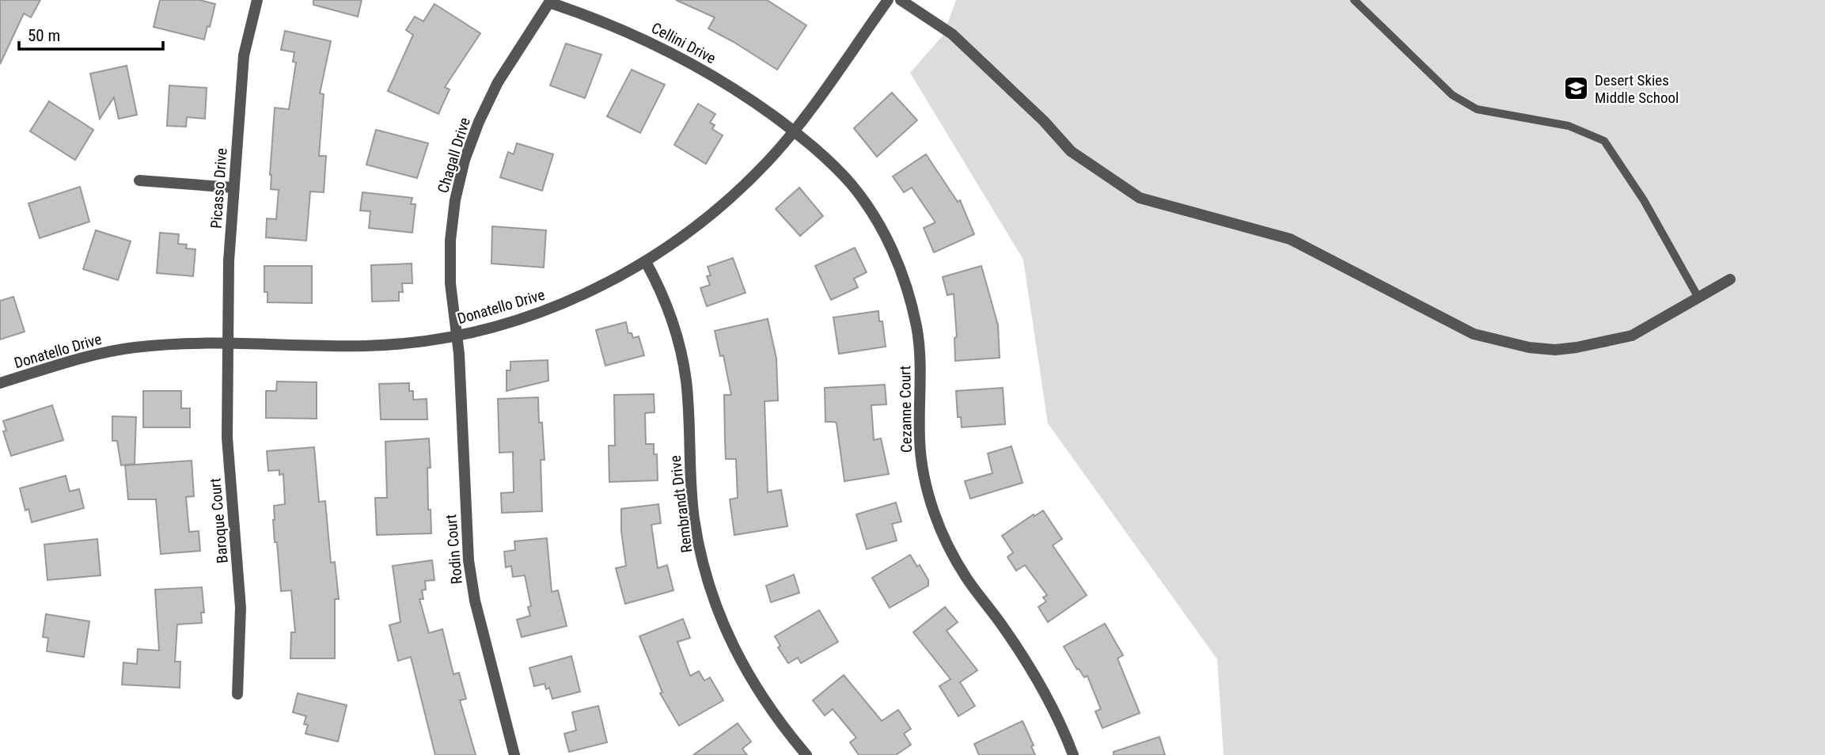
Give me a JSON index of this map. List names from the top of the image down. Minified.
{"streets":{"street":["Cellini Drive","Chagall Drive","Picasso Drive","Donatello Drive","Cezanne Court","Rembrandt Drive","Baroque Court","Rodin Court"]},"crossings":[["Cellini Drive","Chagall Drive"],["Cellini Drive","Donatello Drive"],["Cellini Drive","Cezanne Court"],["Chagall Drive","Donatello Drive"],["Chagall Drive","Rodin Court"],["Picasso Drive","Donatello Drive"],["Picasso Drive","Baroque Court"],["Donatello Drive","Cezanne Court"],["Donatello Drive","Rembrandt Drive"],["Donatello Drive","Baroque Court"],["Donatello Drive","Rodin Court"]],"places":{"school or university":["Desert Skies Middle School"]},"scale_bar":"50 m"}
